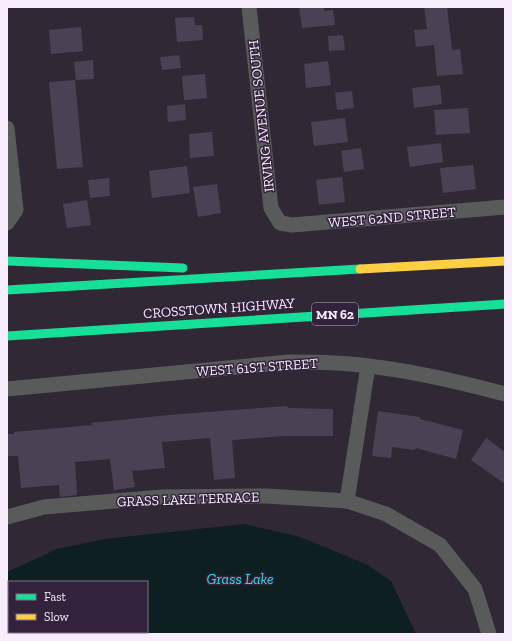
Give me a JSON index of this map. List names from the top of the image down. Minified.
{"streets":{"highway":["CROSSTOWN HIGHWAY","MN 62"],"street":["IRVING AVENUE SOUTH","WEST 62ND STREET","WEST 61ST STREET","GRASS LAKE TERRACE"]},"crossings":[["IRVING AVENUE SOUTH","WEST 62ND STREET"]],"water":["Grass Lake"],"legend":["Fast","Slow"]}
